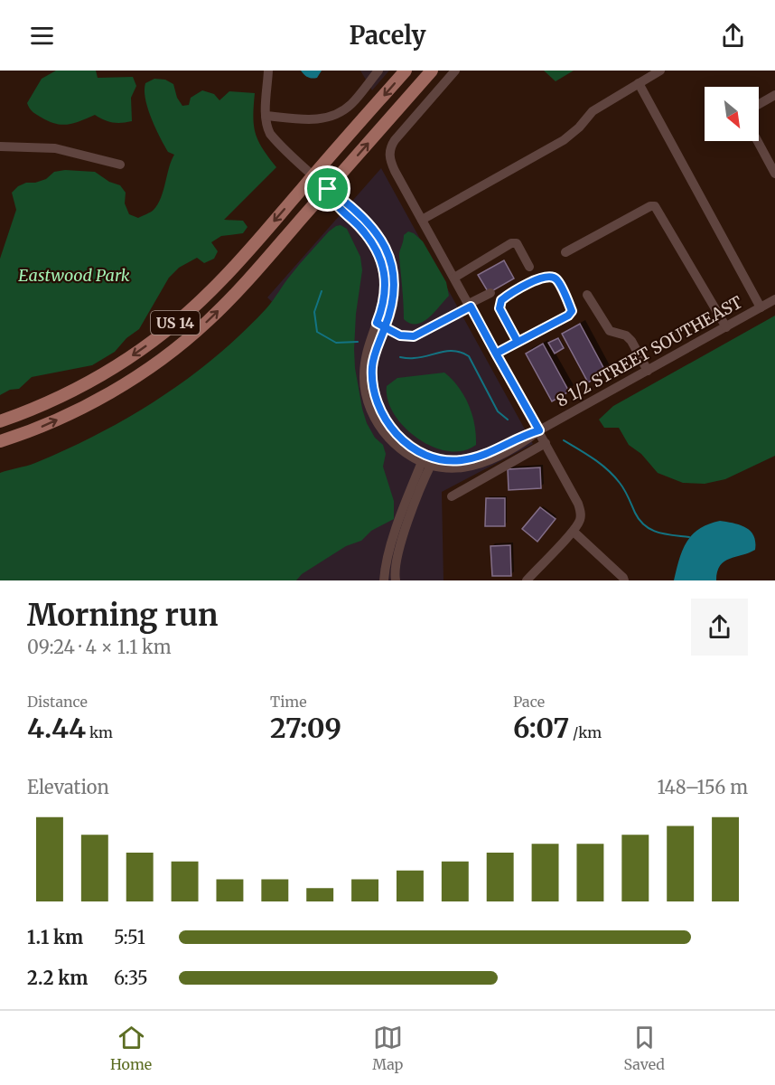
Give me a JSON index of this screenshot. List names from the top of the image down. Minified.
{"streets":{"main road":["US 14"],"street":["8 1/2 STREET SOUTHEAST"]},"parks":["Eastwood Park"],"north":"bottom right","page":{"header":"Pacely","heading":["Morning run","09:24 · 4 × 1.1 km"],"stats":[["Distance","4.44 km"],["Time","27:09"],["Pace","6:07 /km"]],"chart":["Elevation","148–156 m"],"list":[{"name":"1.1 km","note":"5:51"},{"name":"2.2 km","note":"6:35"}],"tabs":["Home","Map","Saved"]}}
